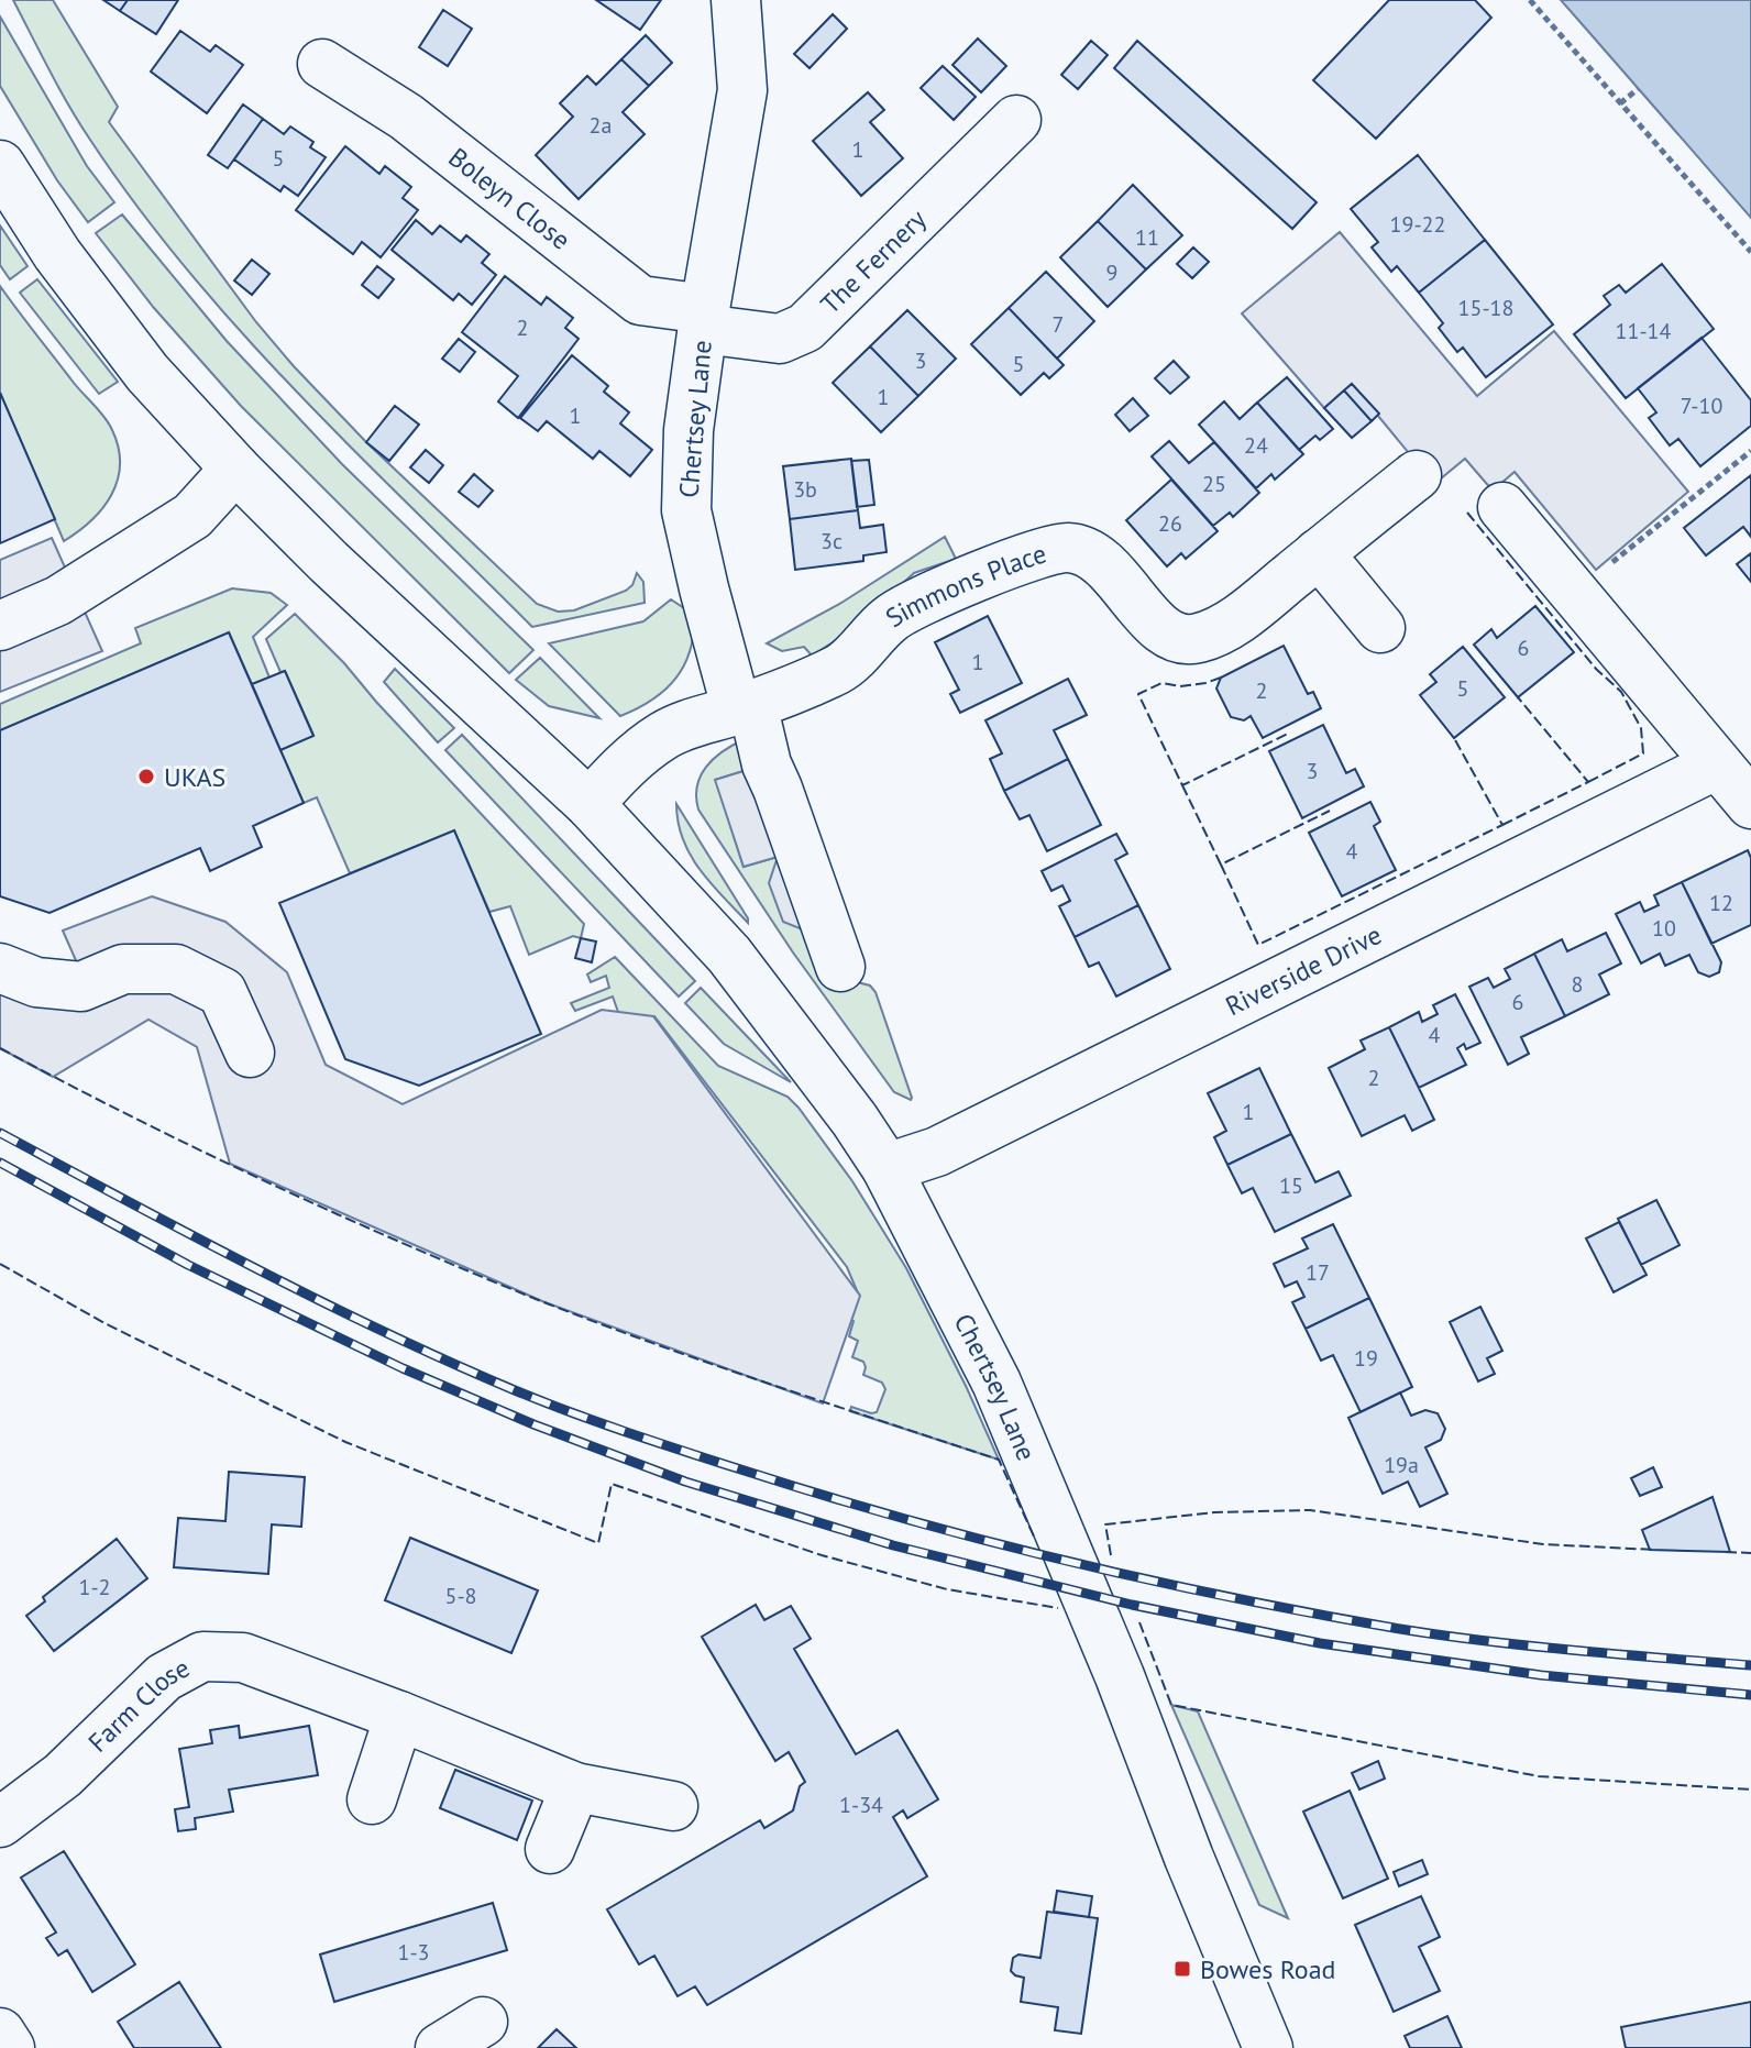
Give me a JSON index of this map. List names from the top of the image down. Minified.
{"streets":{"street":["Boleyn Close","The Fernery","Chertsey Lane","Simmons Place","Riverside Drive","Farm Close"]},"crossings":[["Boleyn Close","The Fernery"],["Boleyn Close","Chertsey Lane"],["The Fernery","Chertsey Lane"],["Chertsey Lane","Simmons Place"],["Chertsey Lane","Riverside Drive"]],"places":{"other":["UKAS"],"transit":["Bowes Road"]},"house_numbers":["2a","1","5","19-22","11","9","15-18","7","2","11-14","3","5","1","7-10","1","24","25","3b","26","3c","6","1","5","2","3","4","12","10","8","6","4","2","1","15","17","19","19a","1-2","5-8","1-34","1-3"]}
